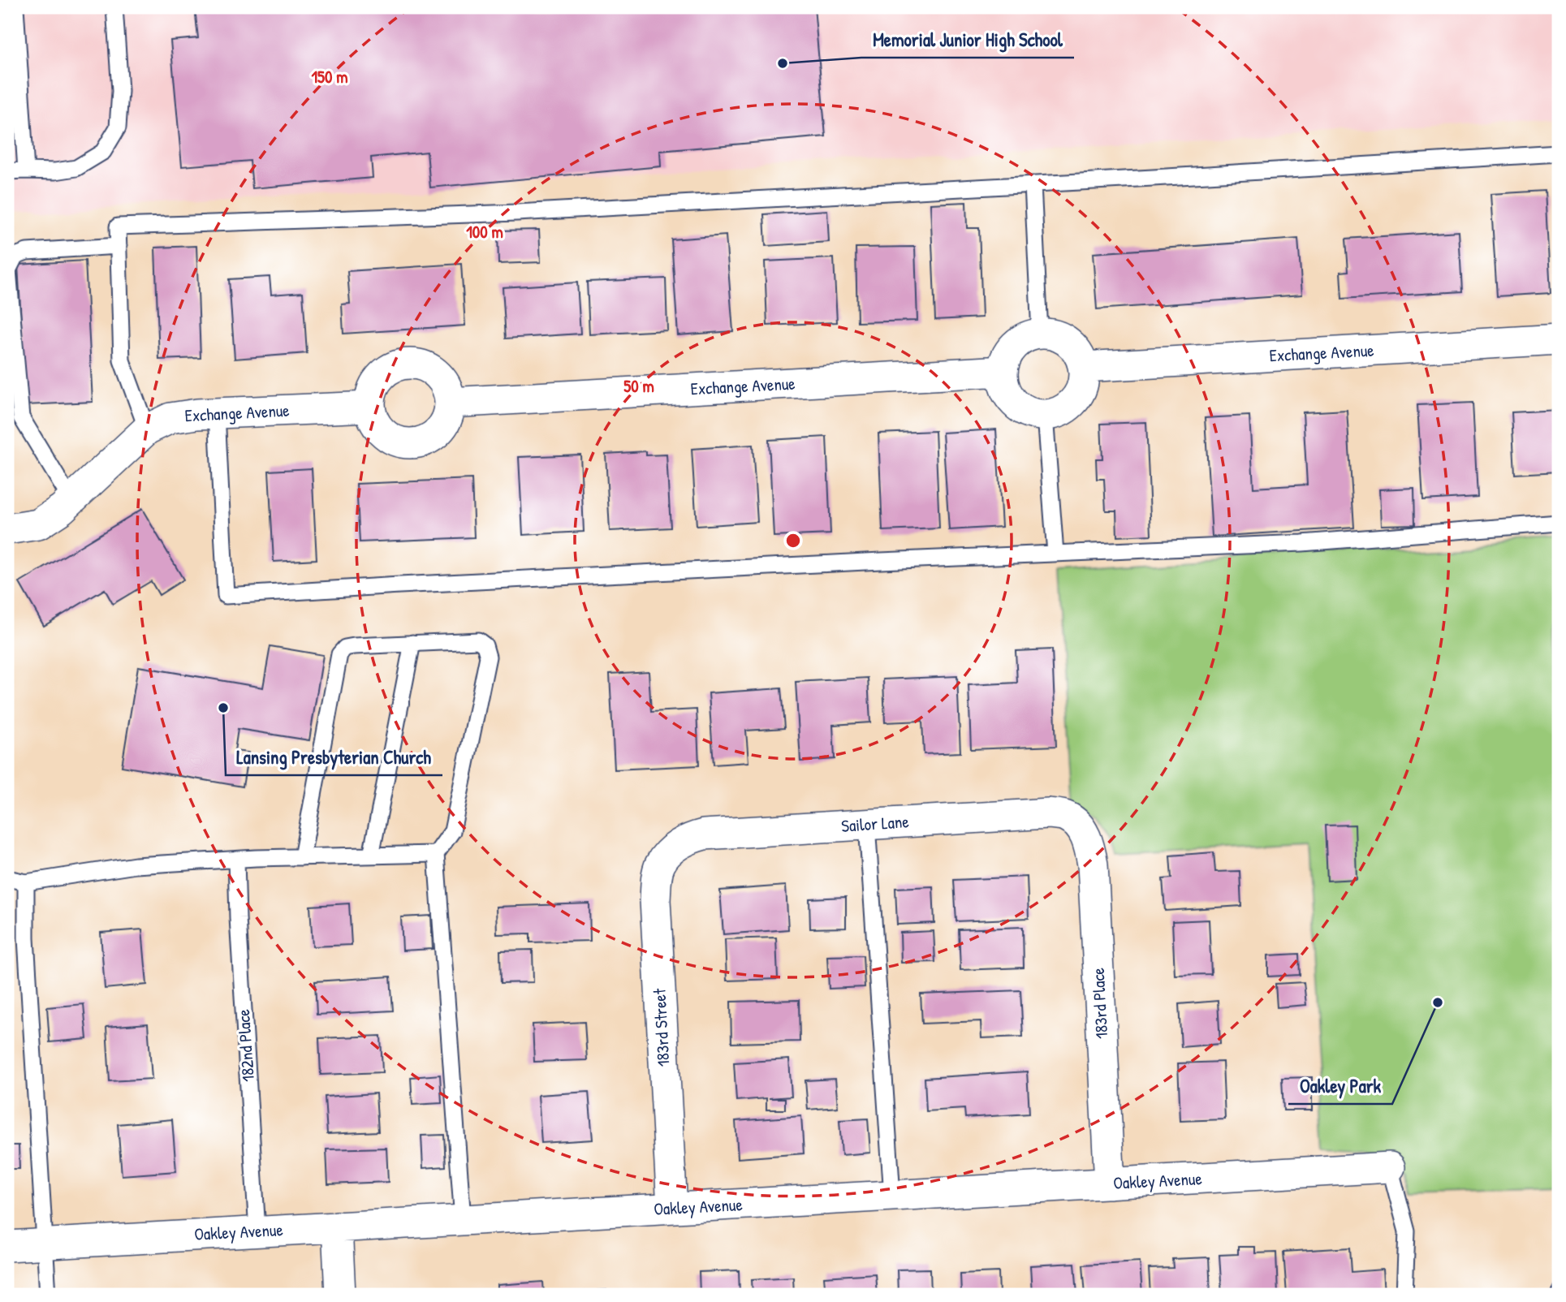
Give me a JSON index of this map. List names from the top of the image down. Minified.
{"streets":{"street":["Exchange Avenue","Sailor Lane","183rd Place","183rd Street","Oakley Avenue"],"lane":["182nd Place"]},"crossings":[["Sailor Lane","183rd Place"],["Sailor Lane","183rd Street"],["183rd Place","Oakley Avenue"],["183rd Street","Oakley Avenue"],["182nd Place","Oakley Avenue"]],"places":["Memorial Junior High School","Lansing Presbyterian Church","Oakley Park"],"rings":["150 m","100 m","50 m"]}
